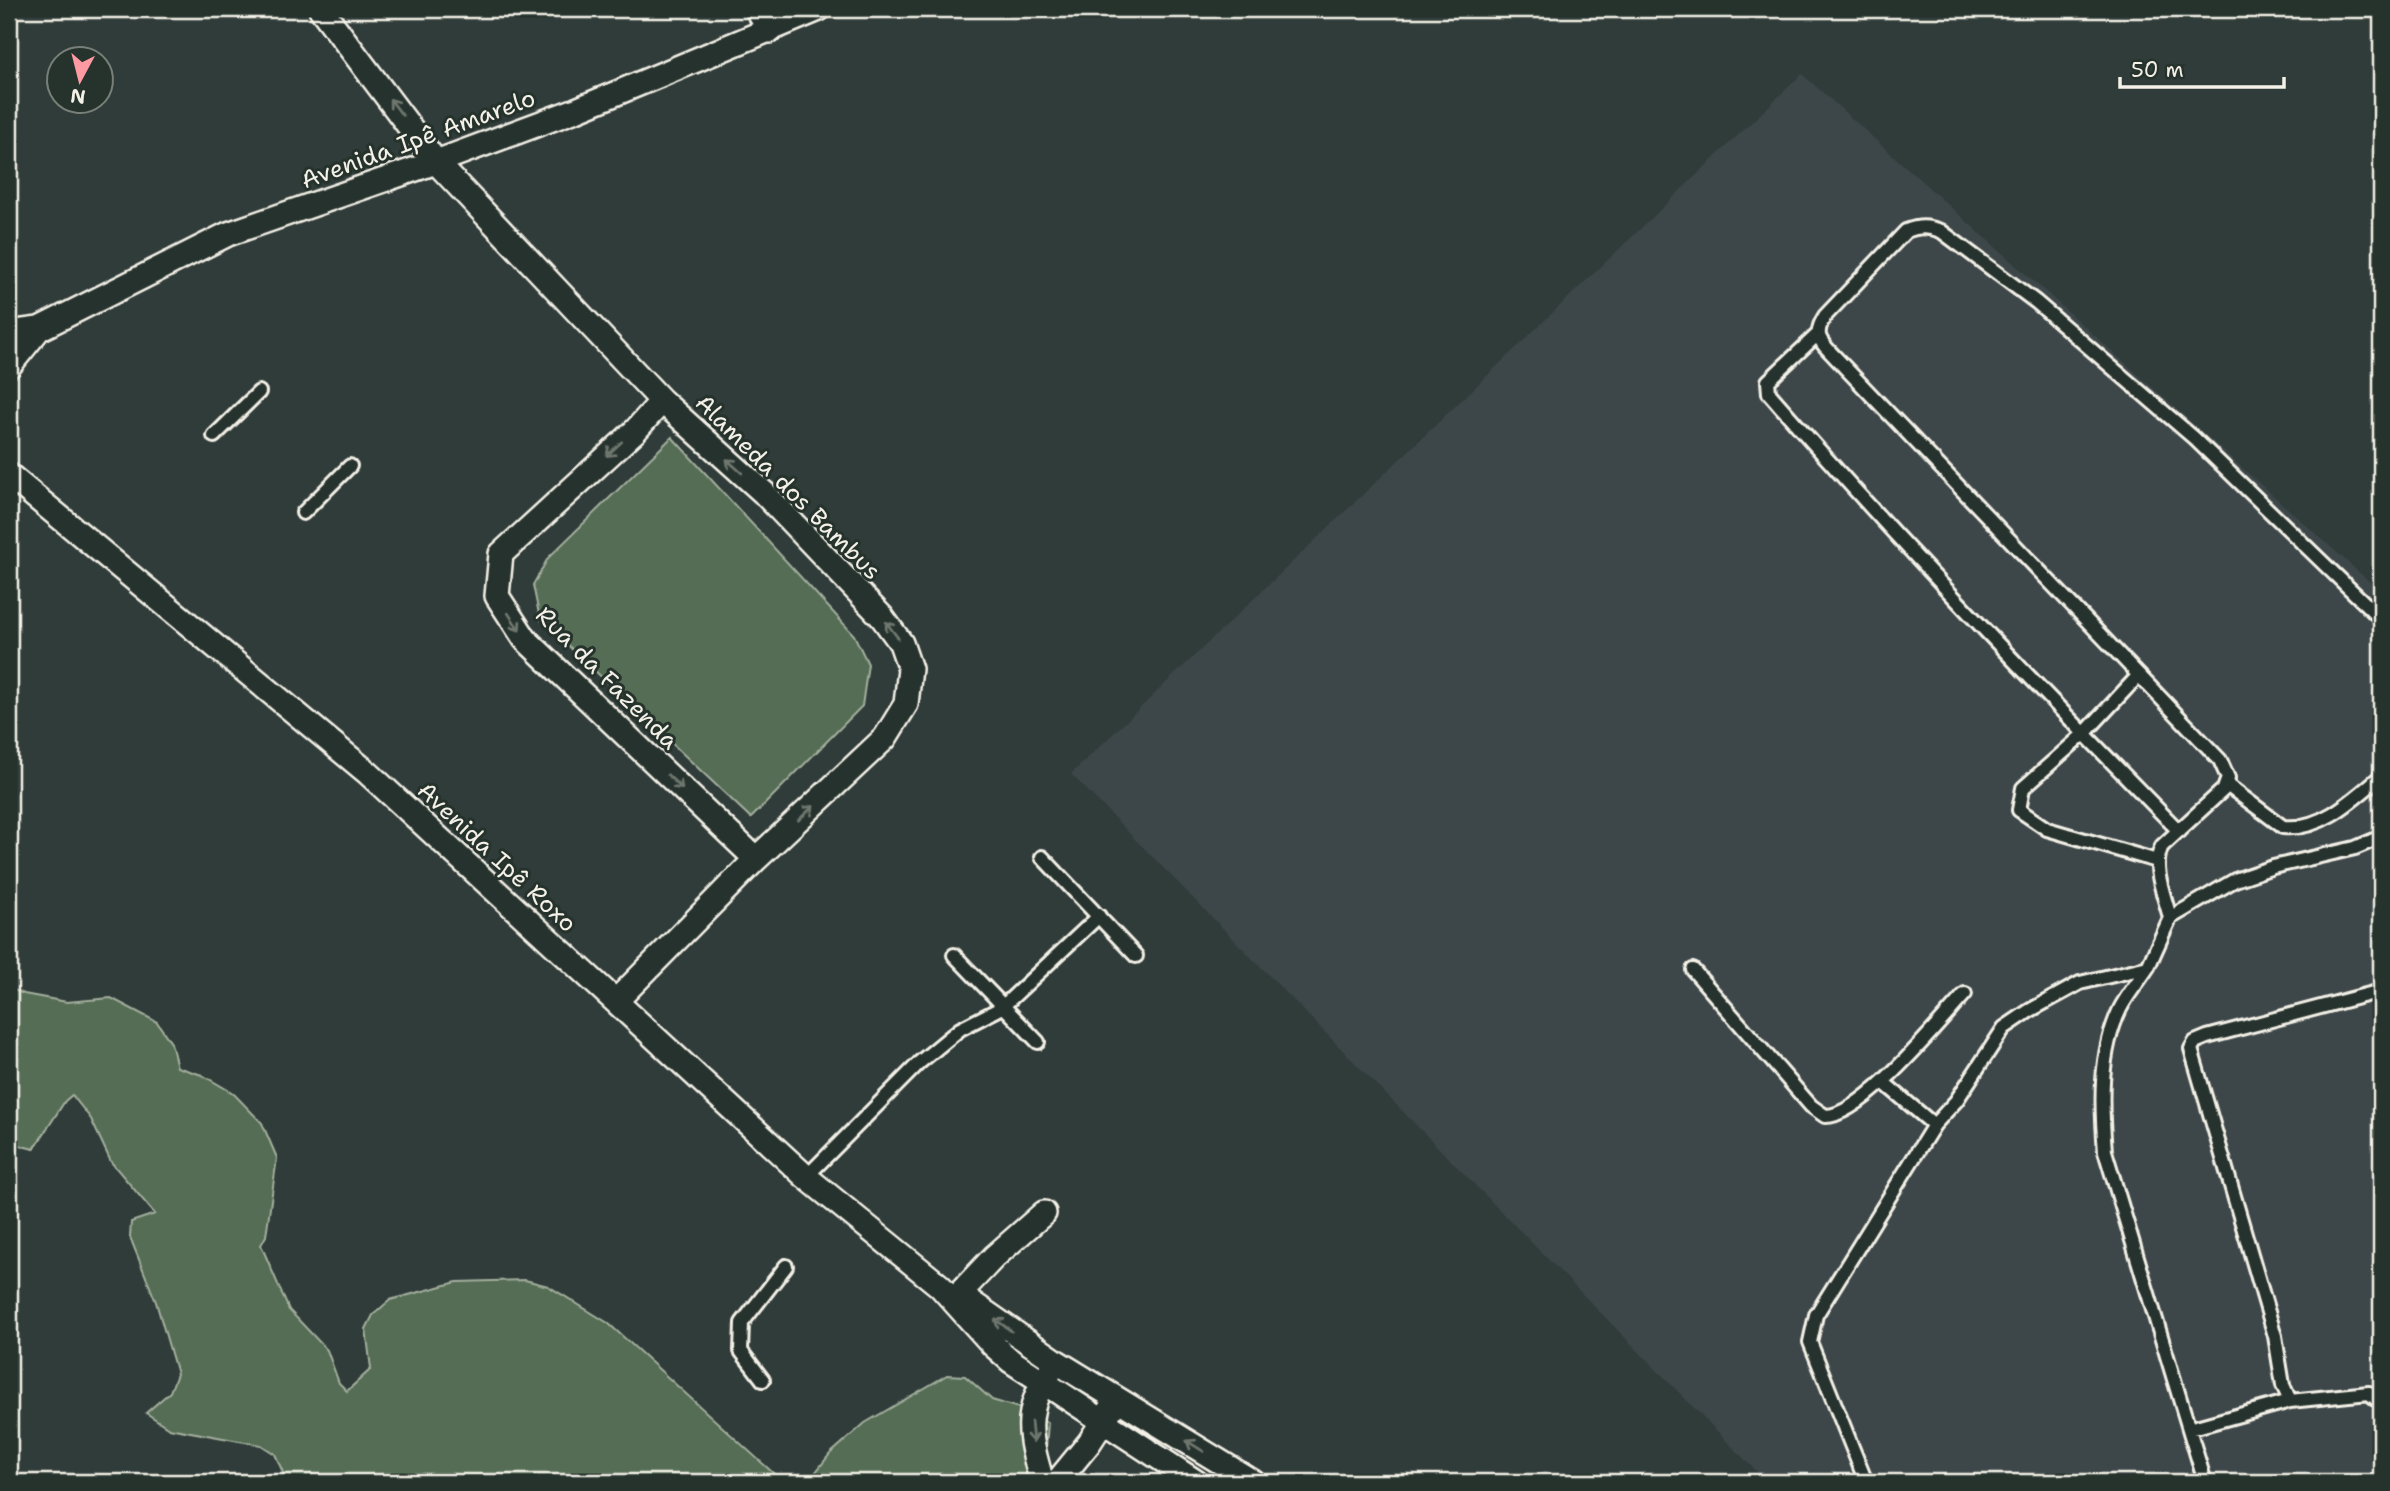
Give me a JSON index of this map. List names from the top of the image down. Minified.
{"streets":{"street":["Avenida Ipê Amarelo","Alameda dos Bambus","Rua da Fazenda","Avenida Ipê Roxo"]},"crossings":[["Avenida Ipê Amarelo","Alameda dos Bambus"],["Alameda dos Bambus","Rua da Fazenda"],["Alameda dos Bambus","Avenida Ipê Roxo"]],"scale_bar":"50 m","north":"bottom"}
